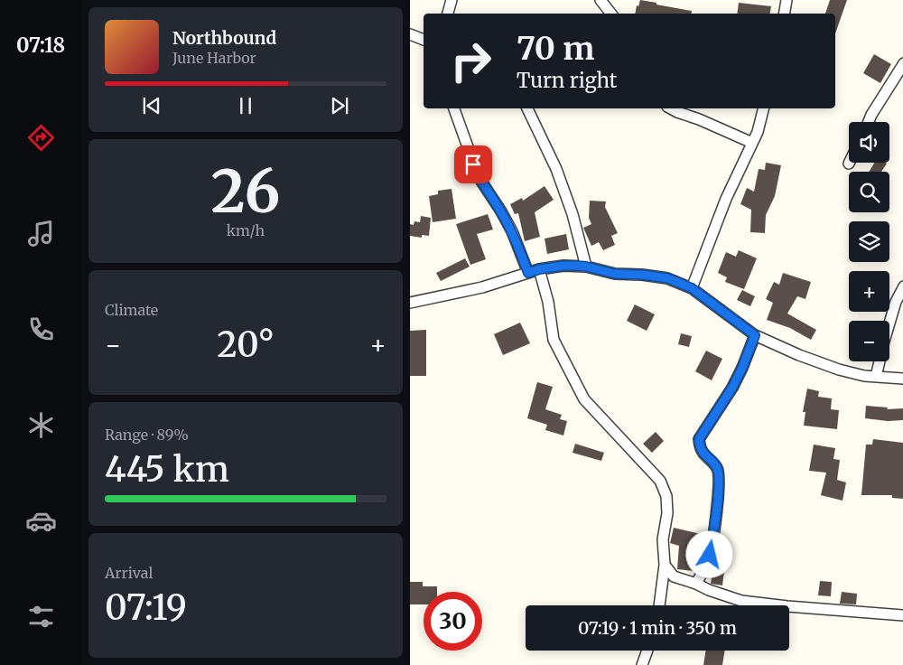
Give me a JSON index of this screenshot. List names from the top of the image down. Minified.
{"page":{"tabs":"07:18","turn":["70 m","Turn right"],"song":["Northbound","June Harbor"],"map_buttons":["+","−"],"tile":[["26","km/h"],"Climate",["Range · 89%","445 km"],["Arrival","07:19"]],"heat":["−","20°","+"],"limit":"30","trip":"07:19 · 1 min · 350 m"}}
